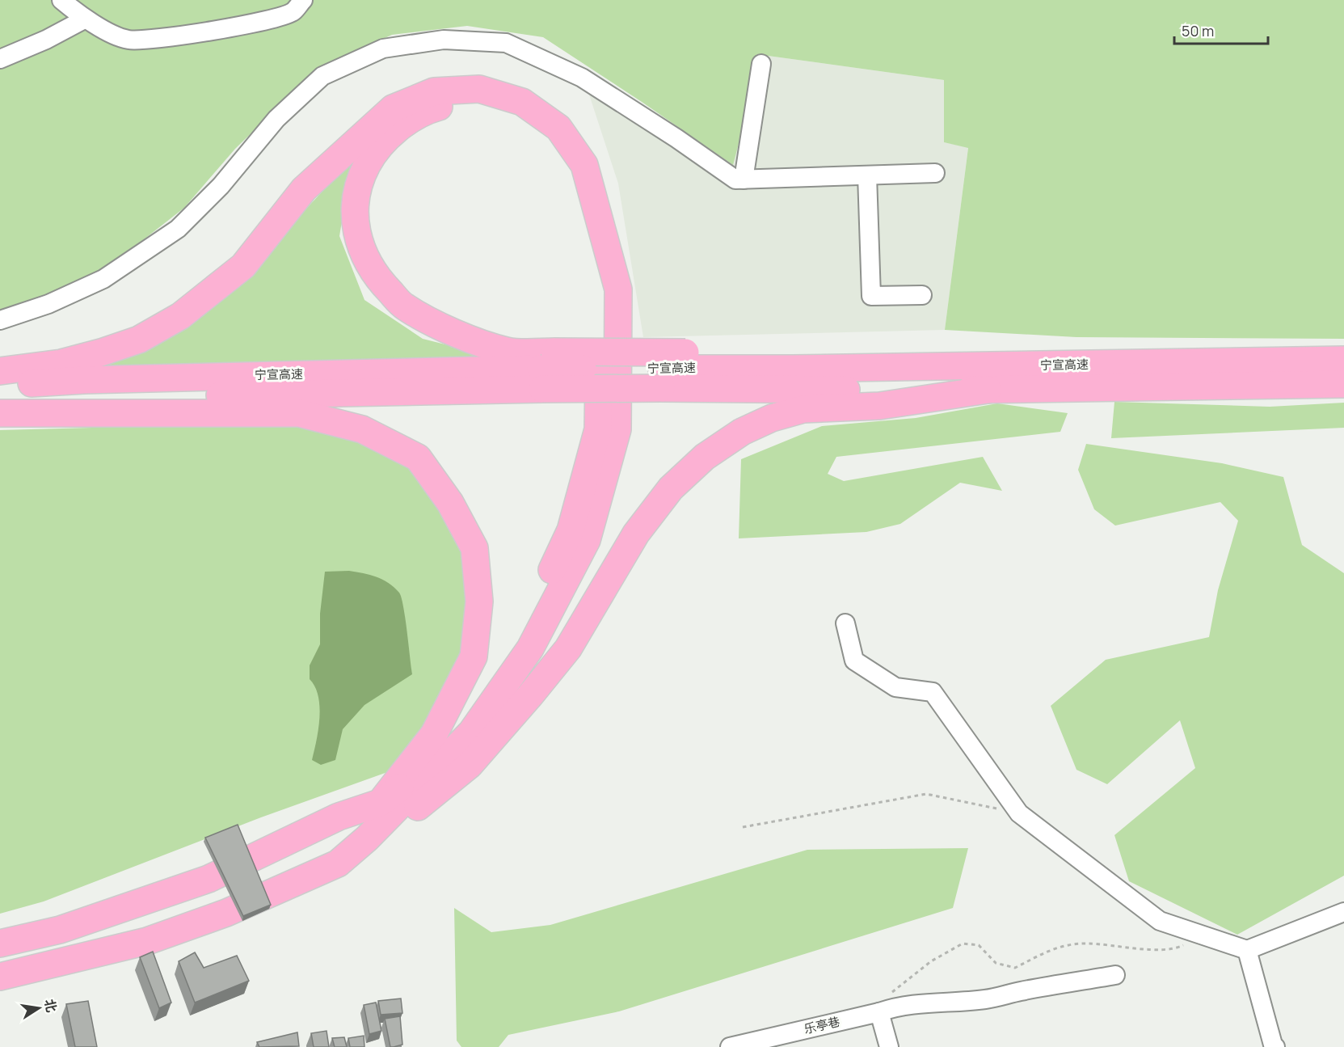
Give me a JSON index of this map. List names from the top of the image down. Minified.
{"streets":{"highway":["宁宣高速"],"street":["乐亭巷"]},"scale_bar":"50 m","north":"right"}
